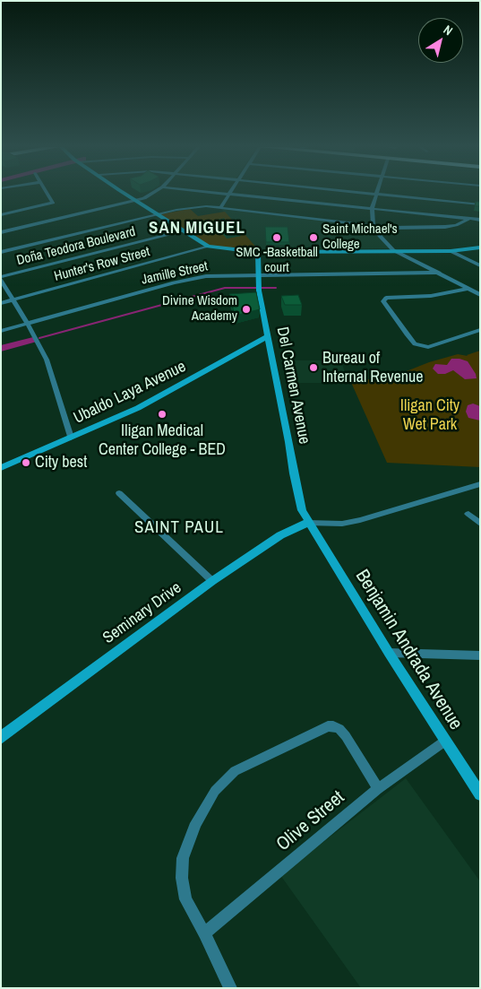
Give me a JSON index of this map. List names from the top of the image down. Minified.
{"streets":{"street":["Doña Teodora Boulevard","Hunter's Row Street","Jamille Street","Del Carmen Avenue","Ubaldo Laya Avenue","Seminary Drive","Benjamin Andrada Avenue","Olive Street"]},"crossings":[["Jamille Street","Del Carmen Avenue"],["Del Carmen Avenue","Ubaldo Laya Avenue"],["Del Carmen Avenue","Seminary Drive"],["Del Carmen Avenue","Benjamin Andrada Avenue"],["Seminary Drive","Benjamin Andrada Avenue"],["Benjamin Andrada Avenue","Olive Street"]],"districts":["SAN MIGUEL","SAINT PAUL"],"parks":["Iligan City Wet Park"],"places":["SMC -Basketball court","Saint Michael's College","Divine Wisdom Academy","Bureau of Internal Revenue","Iligan Medical Center College - BED","City best"],"north":"top right"}
